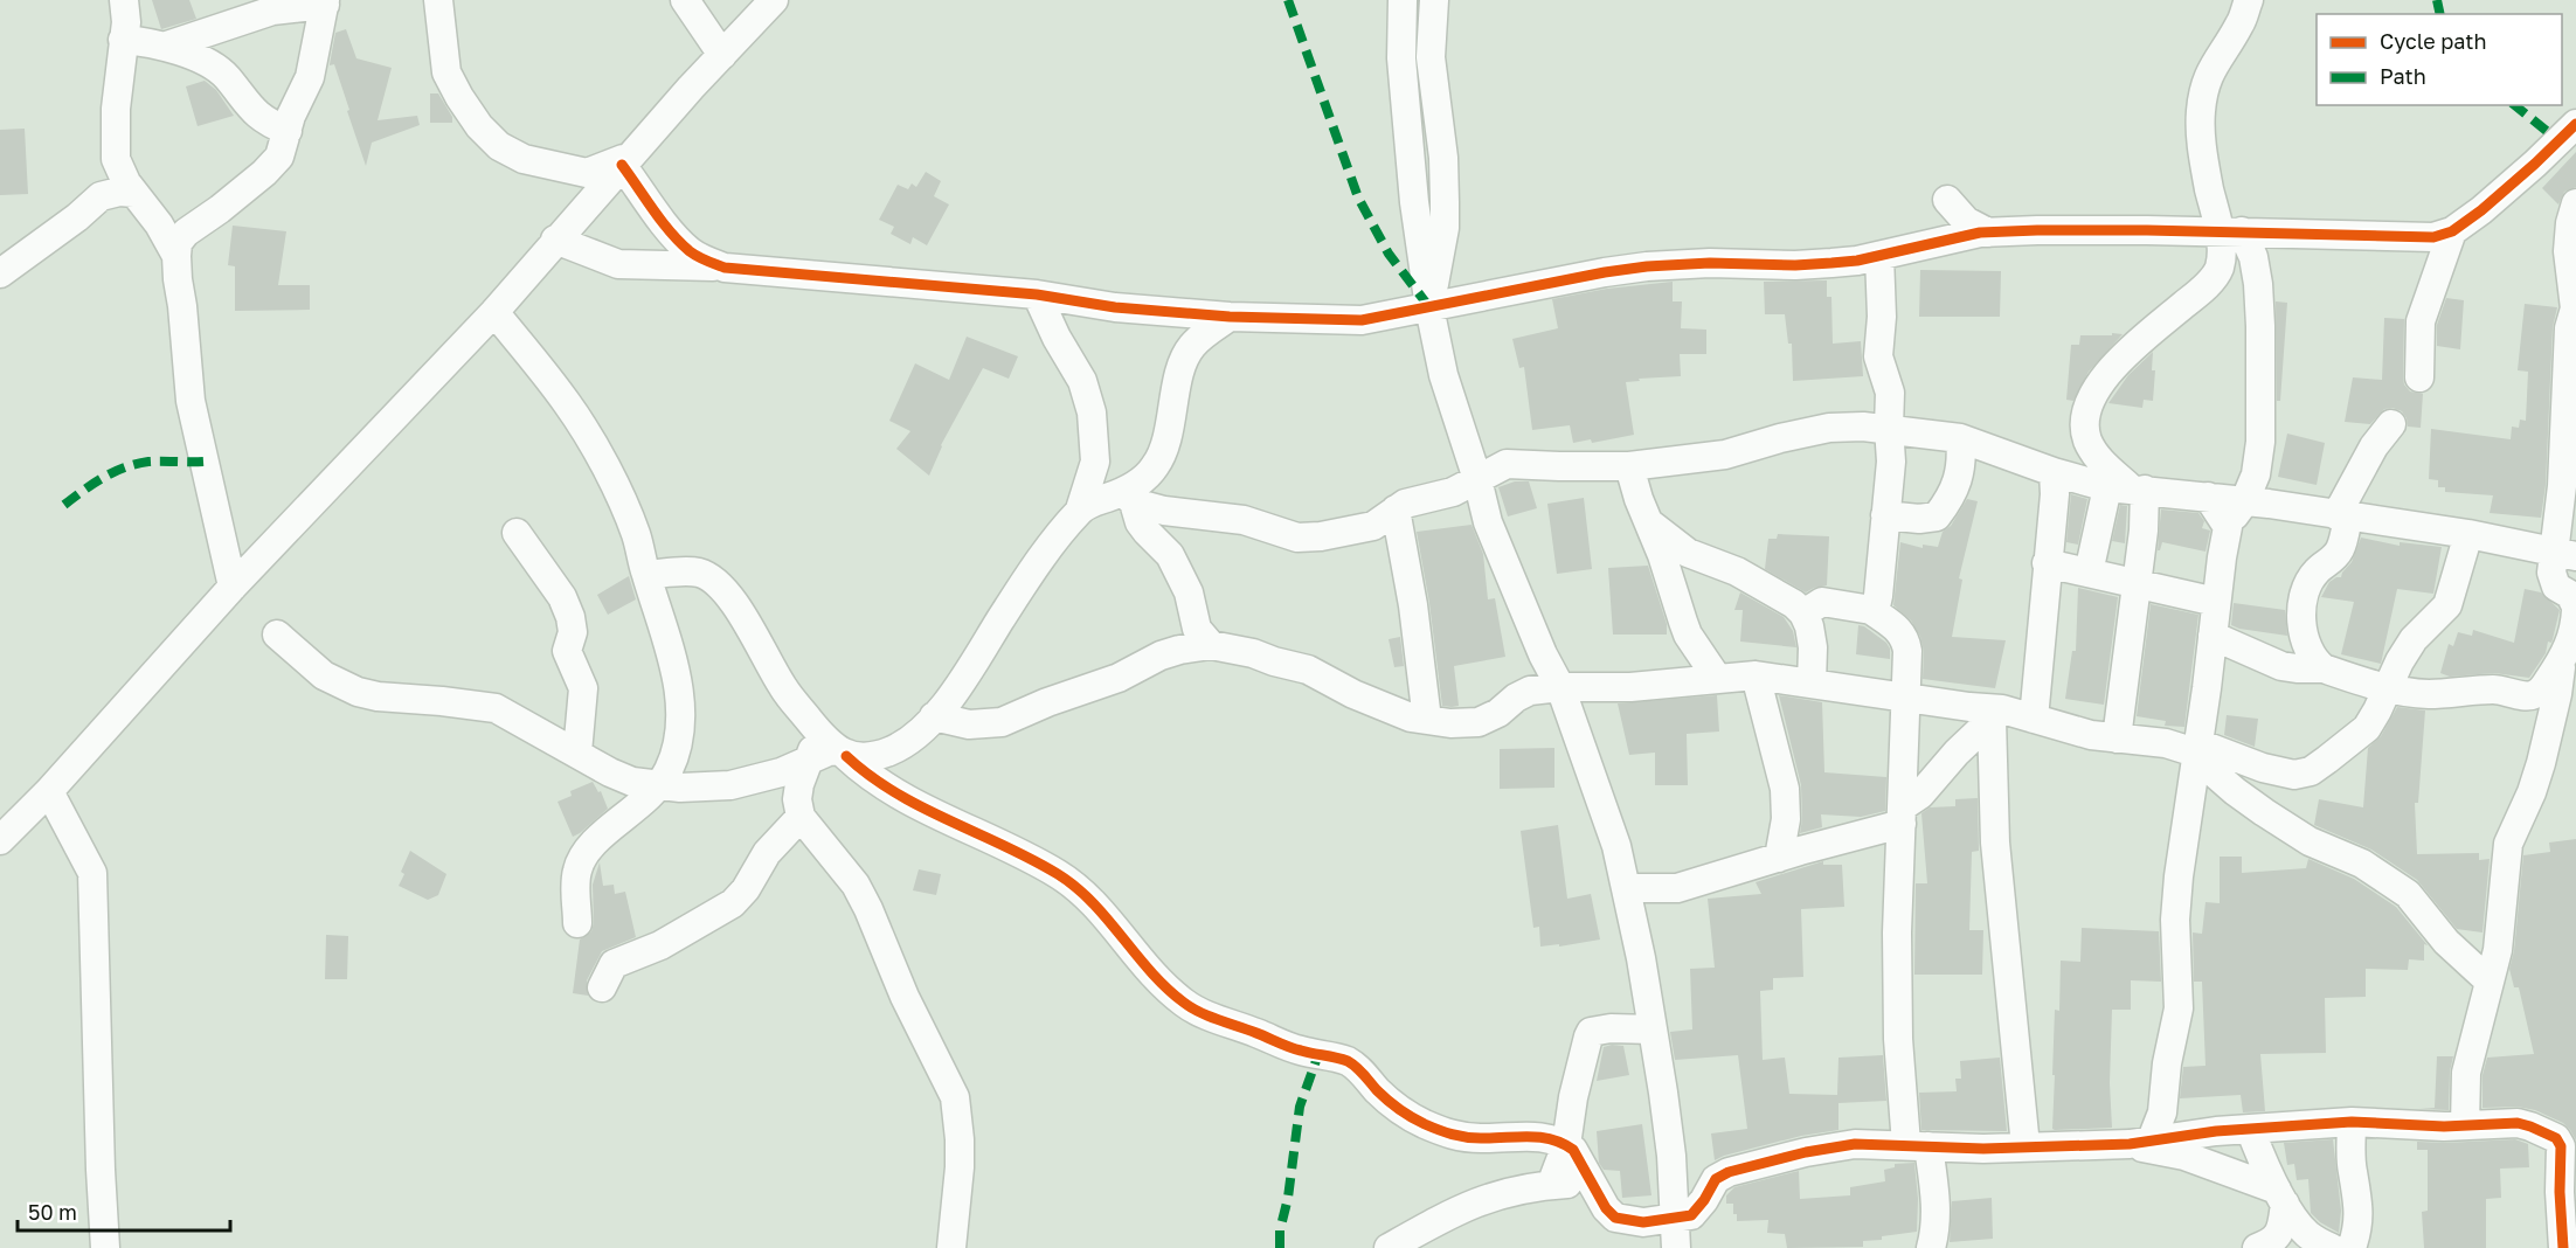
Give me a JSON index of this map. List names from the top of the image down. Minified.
{"legend":["Cycle path","Path"],"scale_bar":"50 m"}
